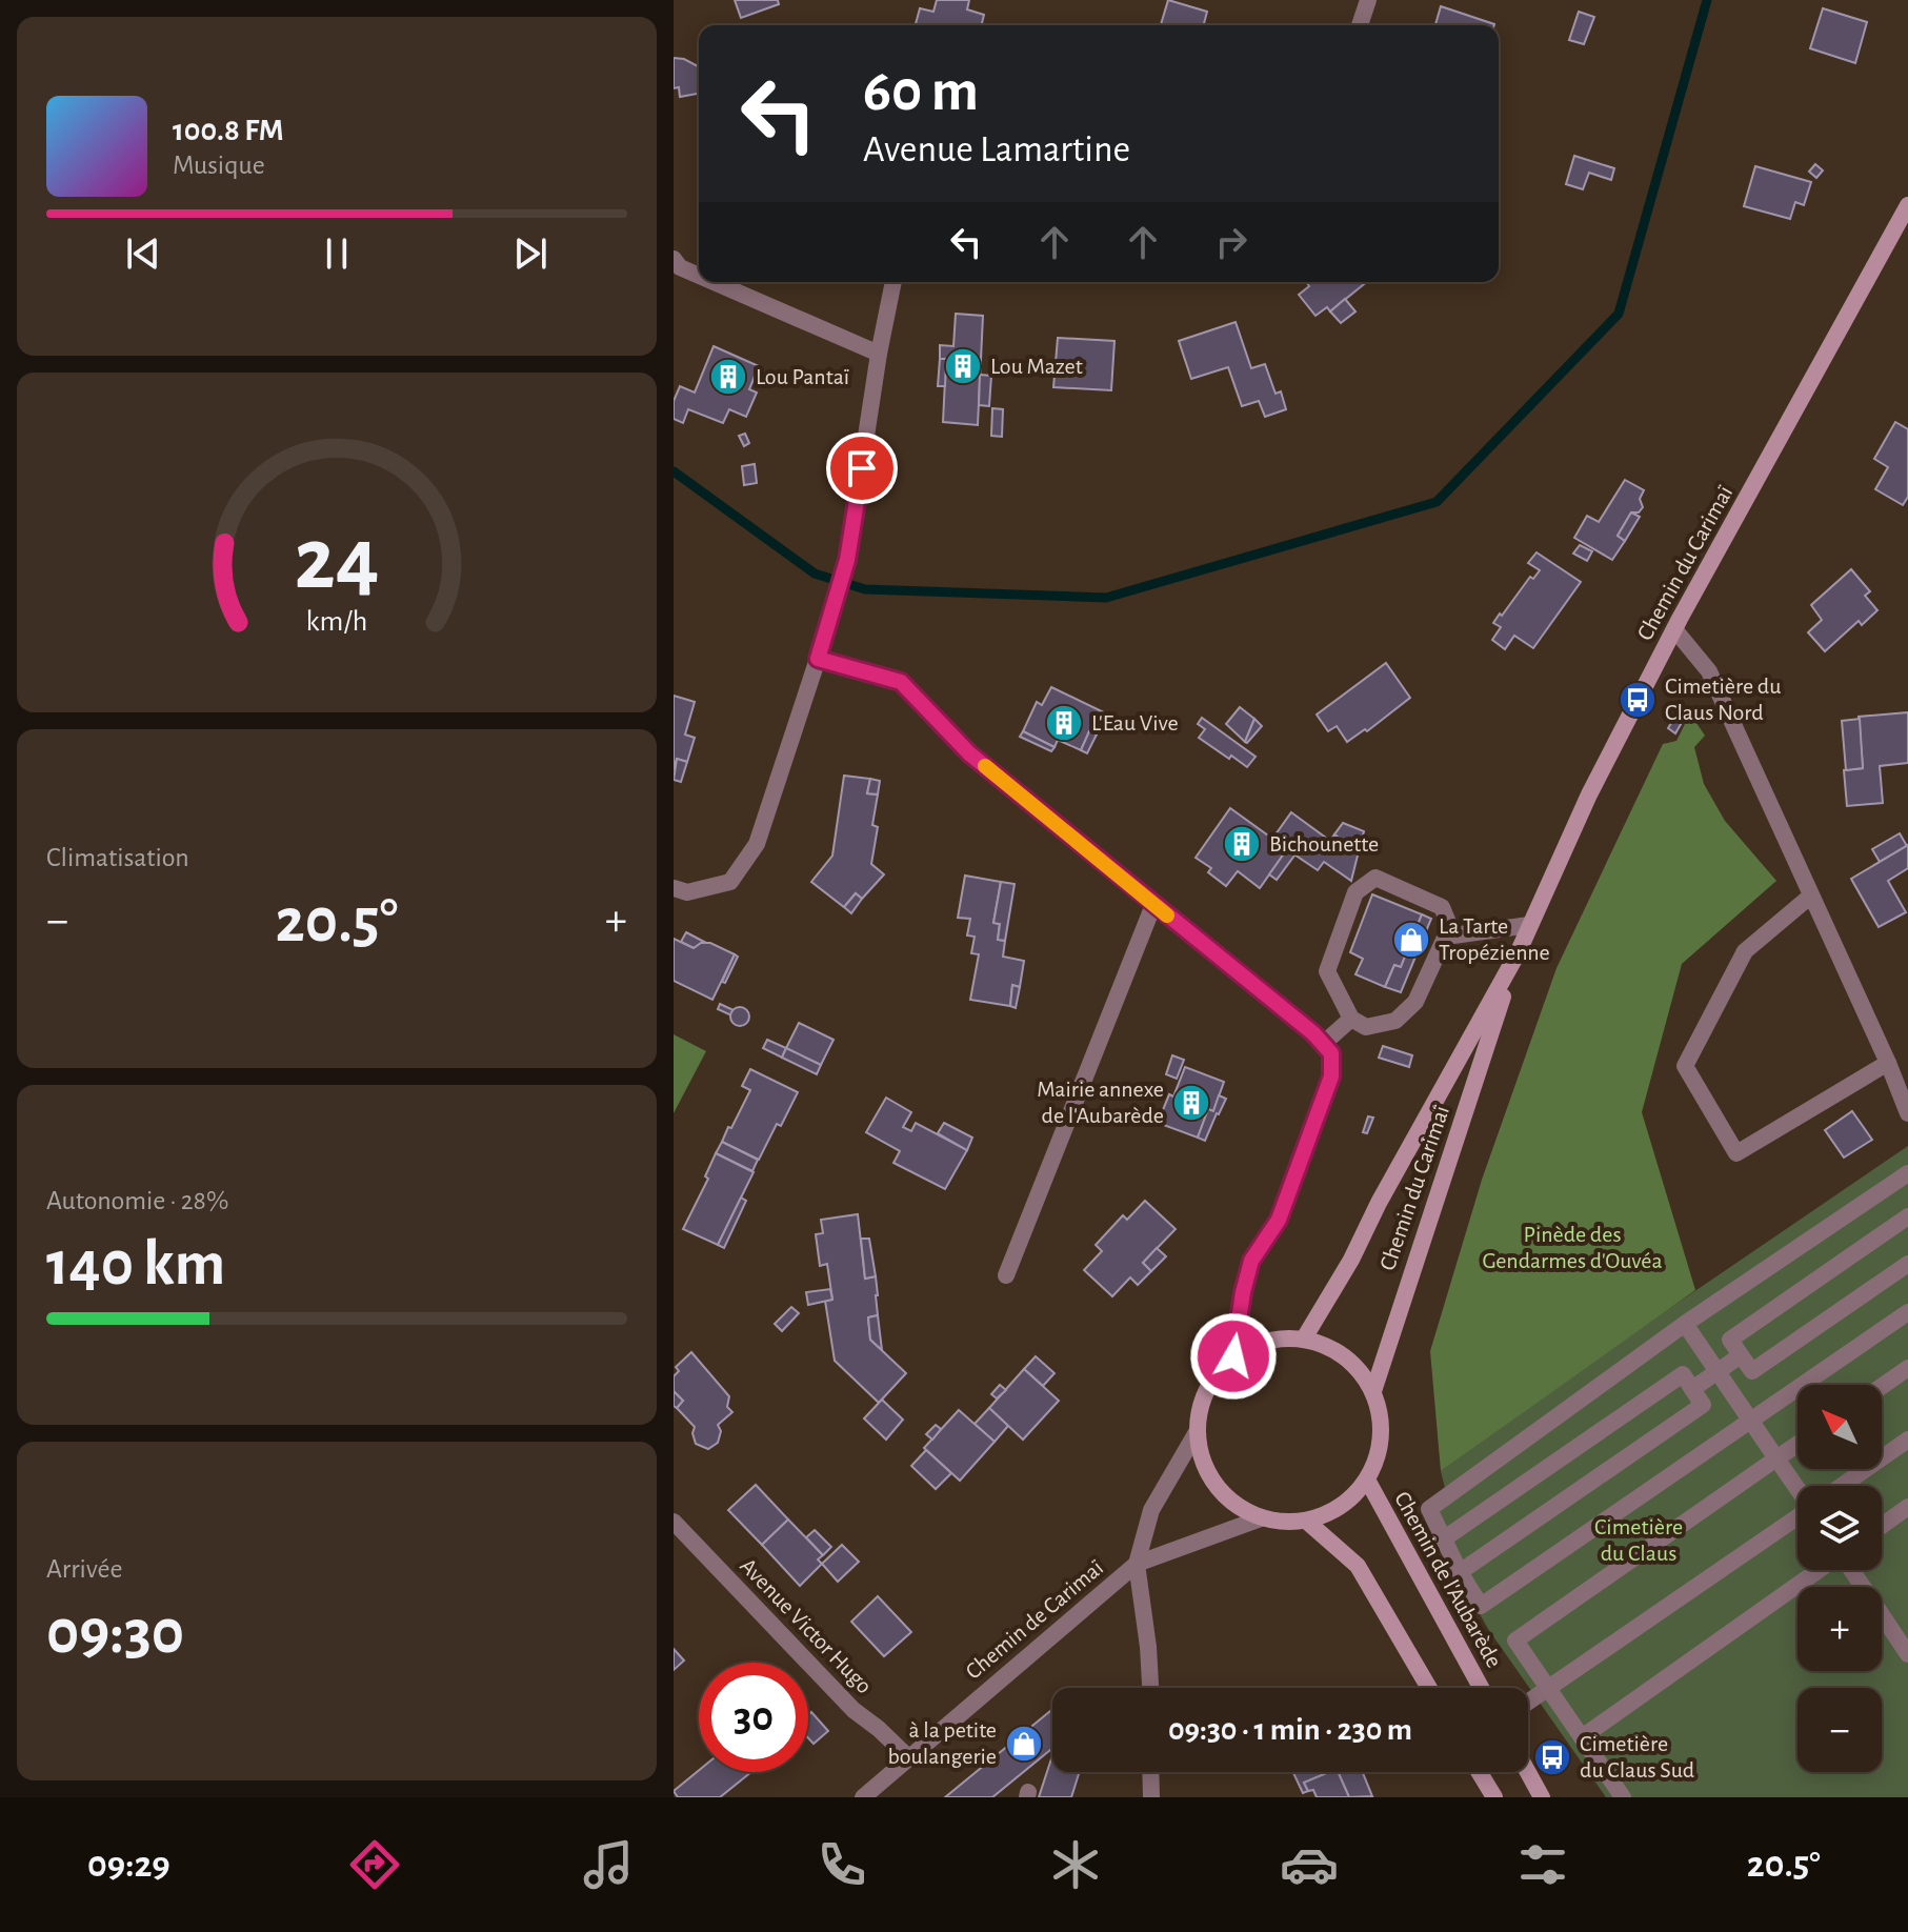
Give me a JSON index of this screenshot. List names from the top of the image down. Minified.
{"streets":{"main road":["Chemin du Carimaï","Chemin de l'Aubarède"],"street":["Chemin de Carimaï","Avenue Victor Hugo"]},"crossings":[["Chemin du Carimaï","Chemin de l'Aubarède"],["Chemin du Carimaï","Chemin de Carimaï"],["Chemin de l'Aubarède","Chemin de Carimaï"],["Chemin de Carimaï","Avenue Victor Hugo"]],"parks":["Pinède des Gendarmes d'Ouvéa","Cimetière du Claus"],"places":{"building":["Lou Mazet","Lou Pantaï","L'Eau Vive","Bichounette","Mairie annexe de l'Aubarède"],"bus stop":["Cimetière du Claus Nord","Cimetière du Claus Sud"],"shop":["La Tarte Tropézienne","à la petite boulangerie"]},"north":"top left","page":{"turn":["60 m","Avenue Lamartine"],"song":["100.8 FM","Musique"],"tile":["Climatisation",["Autonomie · 28%","140 km"],["Arrivée","09:30"]],"heat":["−","20.5°","+"],"map_buttons":["+","−"],"limit":"30","trip":"09:30 · 1 min · 230 m","tabs":["09:29","20.5°"],"gauge":["24","km/h"]}}
